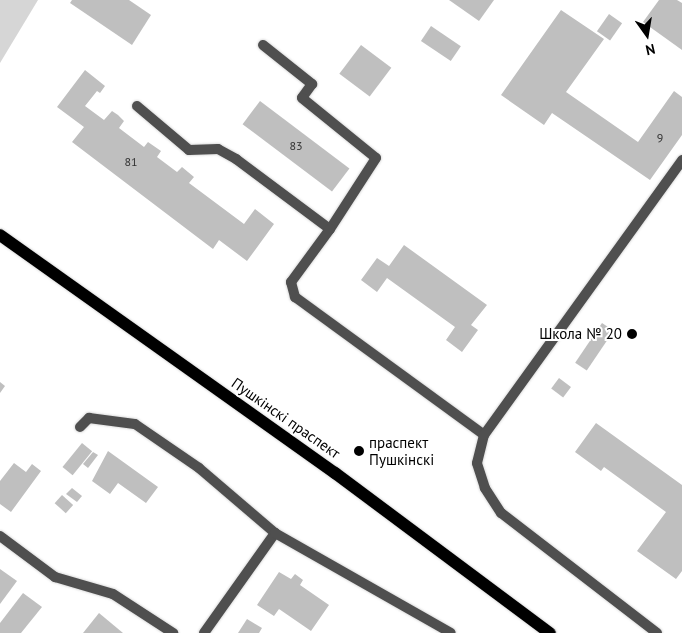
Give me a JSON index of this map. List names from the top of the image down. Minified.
{"streets":{"main road":["Пушкінскі праспект"]},"places":["Школа № 20","праспект Пушкінскі"],"house_numbers":["9","83","81"],"north":"bottom"}
